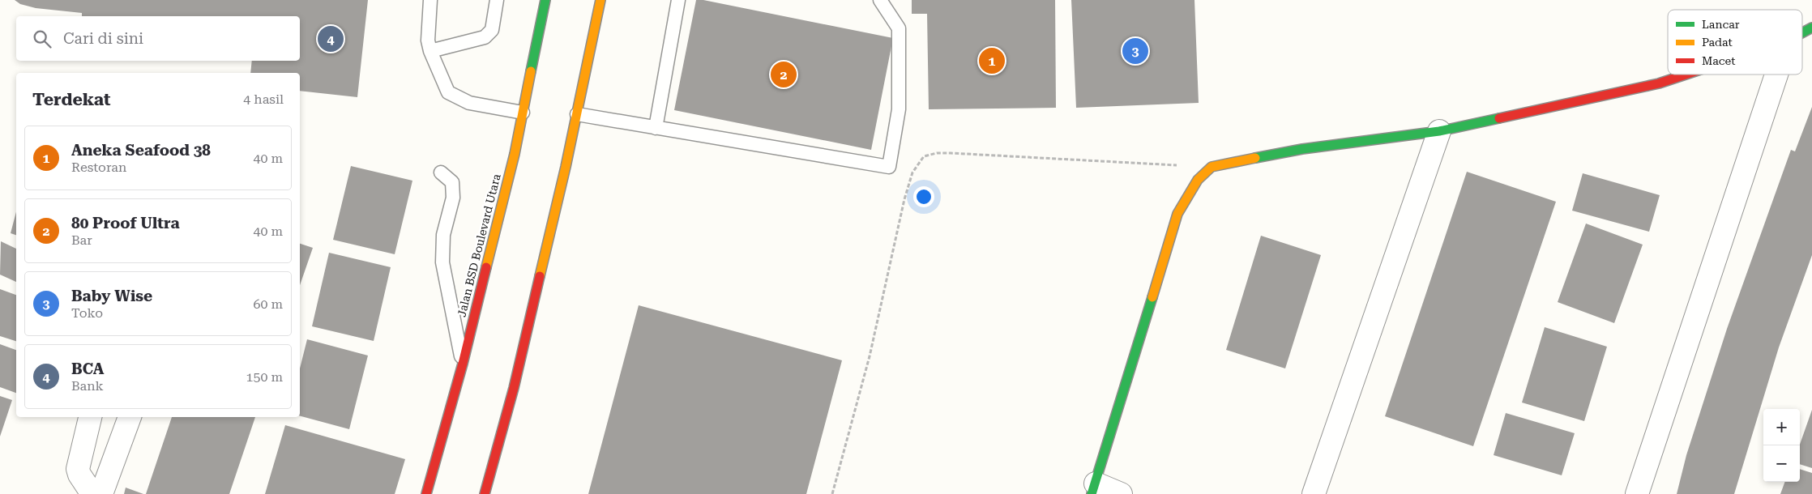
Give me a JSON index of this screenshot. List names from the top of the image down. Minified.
{"streets":{"main road":["Jalan BSD Boulevard Utara"]},"legend":["Lancar","Padat","Macet"],"page":{"search":"Cari di sini","pins":["4","3","1","2"],"heading":["Terdekat","4 hasil"],"list":[{"mark":"1","name":"Aneka Seafood 38","note":"Restoran","value":"40 m"},{"mark":"2","name":"80 Proof Ultra","note":"Bar","value":"40 m"},{"mark":"3","name":"Baby Wise","note":"Toko","value":"60 m"},{"mark":"4","name":"BCA","note":"Bank","value":"150 m"}],"map_buttons":["+","−"]}}
